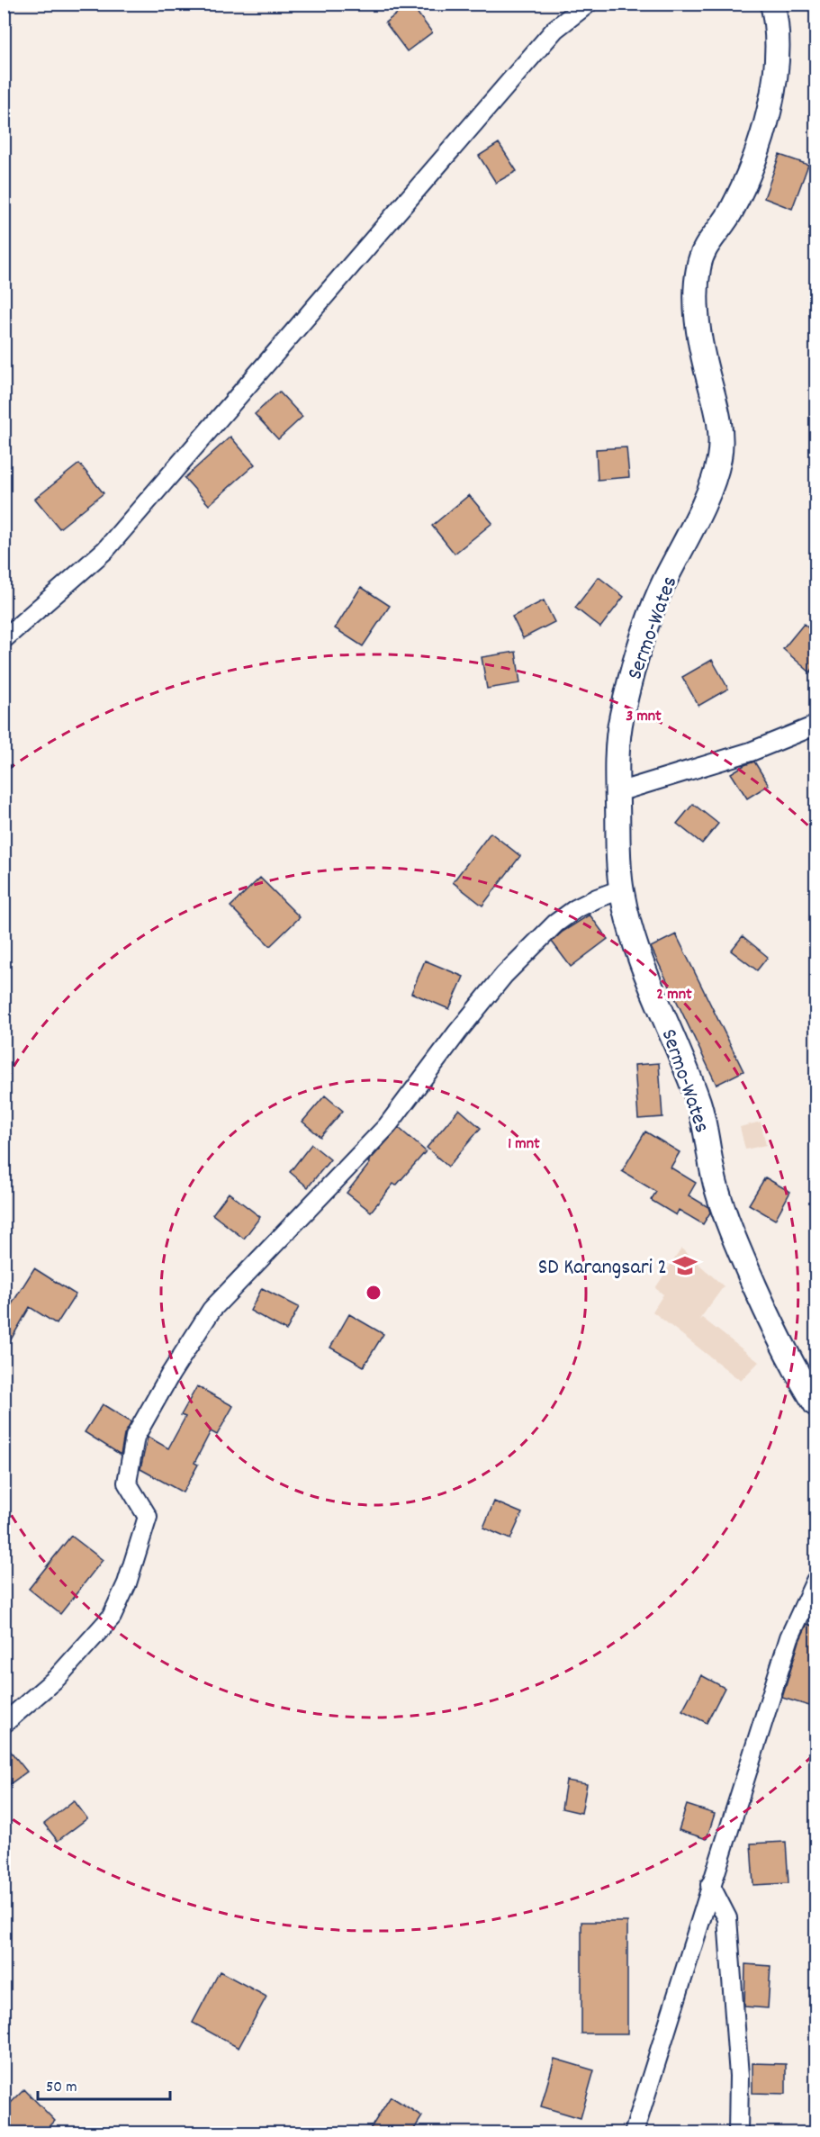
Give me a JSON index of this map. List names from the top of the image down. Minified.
{"streets":{"main road":["Sermo-Wates"]},"places":{"school or university":["SD Karangsari 2"]},"scale_bar":"50 m","rings":["3 mnt","2 mnt","1 mnt"]}
